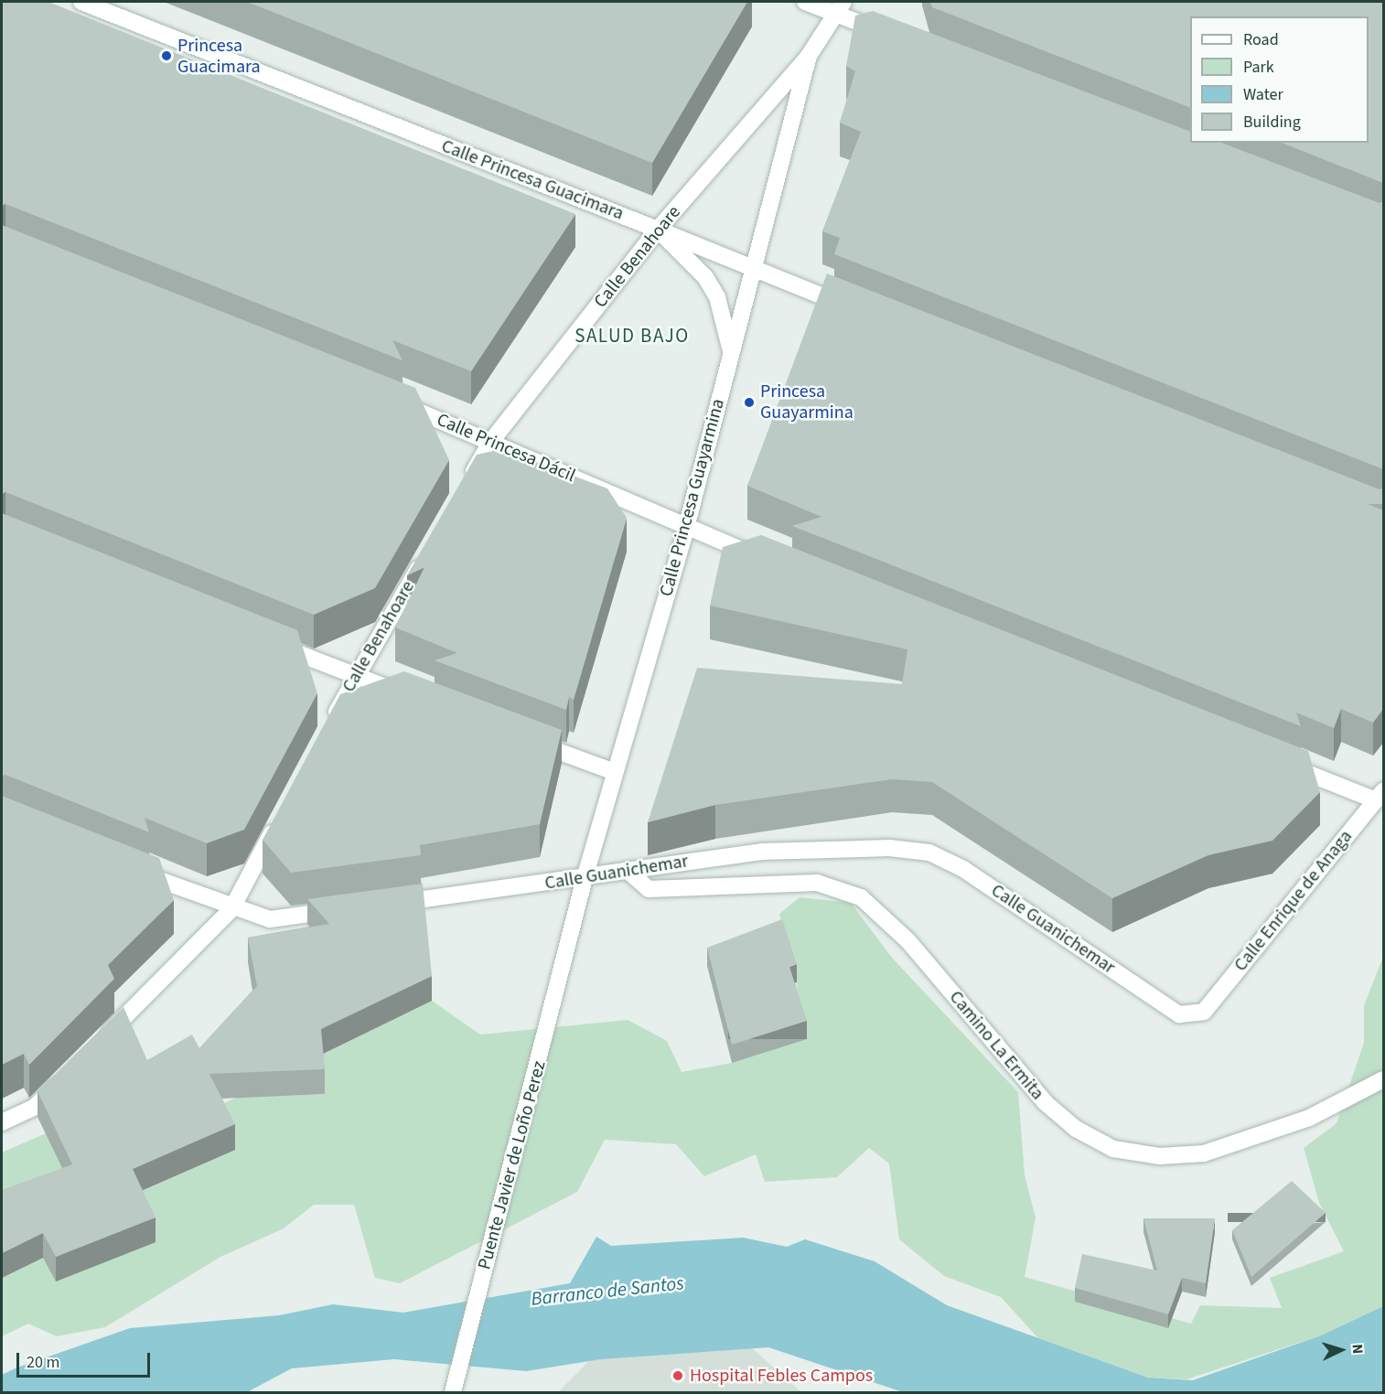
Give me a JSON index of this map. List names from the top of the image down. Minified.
{"streets":{"street":["Calle Princesa Guacimara","Calle Benahoare","Calle Princesa Dácil","Calle Princesa Guayarmina","Calle Guanichemar","Calle Enrique de Anaga","Camino La Ermita","Puente Javier de Loño Perez"]},"crossings":[["Calle Princesa Guacimara","Calle Benahoare"],["Calle Princesa Guacimara","Calle Princesa Guayarmina"],["Calle Benahoare","Calle Princesa Dácil"],["Calle Benahoare","Calle Princesa Guayarmina"],["Calle Princesa Dácil","Calle Princesa Guayarmina"],["Calle Princesa Guayarmina","Calle Guanichemar"],["Calle Princesa Guayarmina","Puente Javier de Loño Perez"],["Calle Guanichemar","Calle Enrique de Anaga"],["Calle Guanichemar","Camino La Ermita"]],"districts":["SALUD BAJO"],"water":["Barranco de Santos"],"places":["Princesa Guacimara","Princesa Guayarmina","Hospital Febles Campos"],"legend":["Road","Park","Water","Building"],"scale_bar":"20 m","north":"right"}
